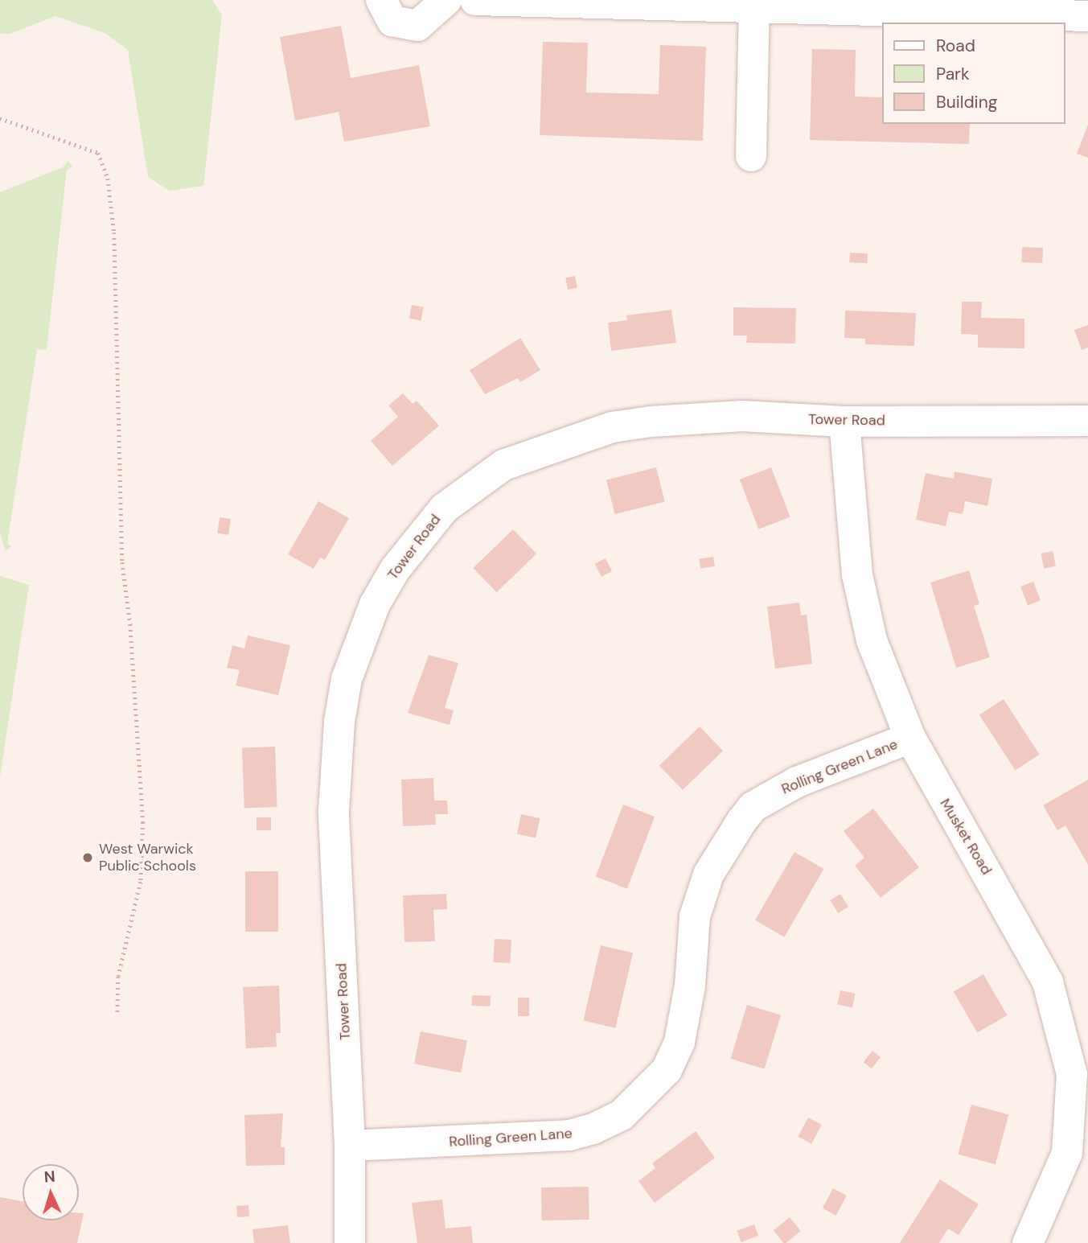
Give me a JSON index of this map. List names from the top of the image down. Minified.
{"streets":{"street":["Tower Road","Rolling Green Lane","Musket Road"]},"crossings":[["Tower Road","Rolling Green Lane"],["Tower Road","Musket Road"],["Rolling Green Lane","Musket Road"]],"places":["West Warwick Public Schools"],"legend":["Road","Park","Building"],"north":"top"}
